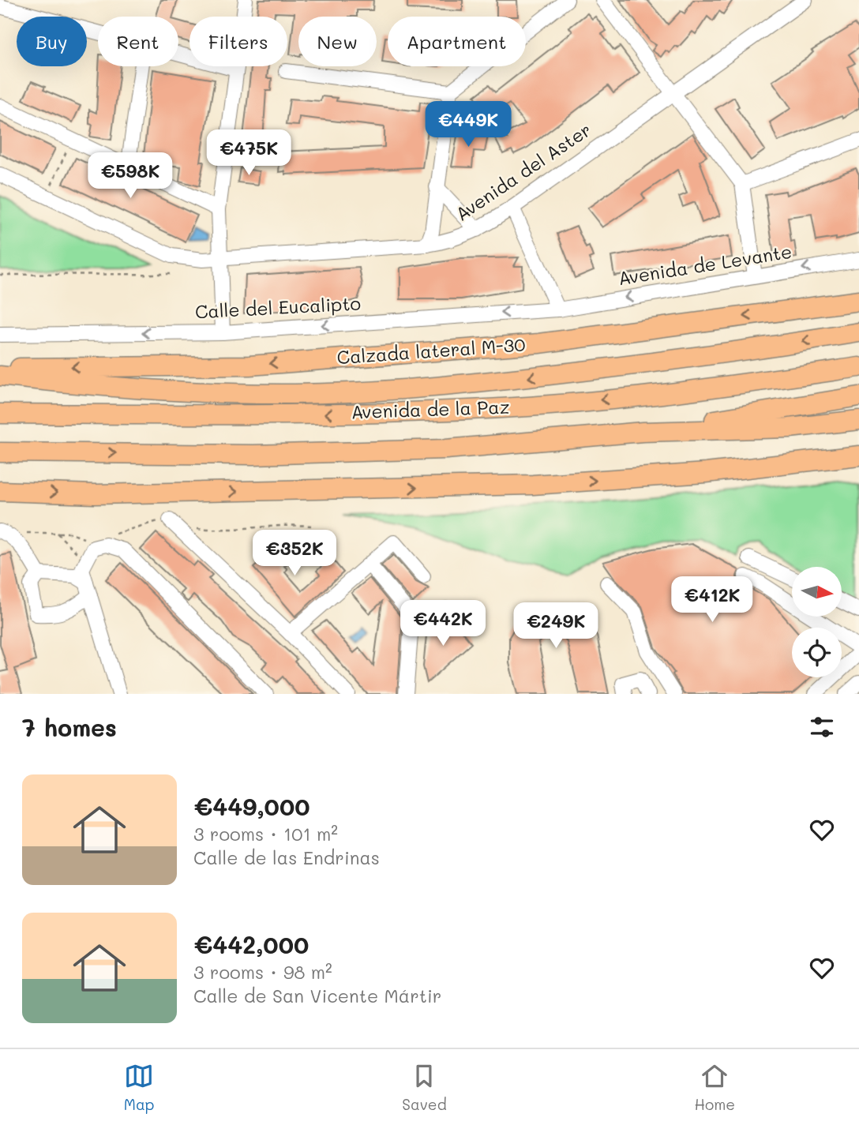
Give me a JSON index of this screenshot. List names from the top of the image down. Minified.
{"streets":{"highway":["Calzada lateral M-30","Avenida de la Paz"],"street":["Avenida del Aster","Avenida de Levante","Calle del Eucalipto"]},"crossings":[["Avenida de Levante","Calle del Eucalipto"]],"one_way":["Calle del Eucalipto"],"north":"right","page":{"chip":["Buy","Rent","Filters","New","Apartment"],"price":["€449K","€475K","€598K","€352K","€412K","€442K","€249K"],"heading":"7 homes","list":[{"name":"€449,000","note":"3 rooms · 101 m² · Calle de las Endrinas"},{"name":"€442,000","note":"3 rooms · 98 m² · Calle de San Vicente Mártir"}],"tabs":["Map","Saved","Home"]}}
